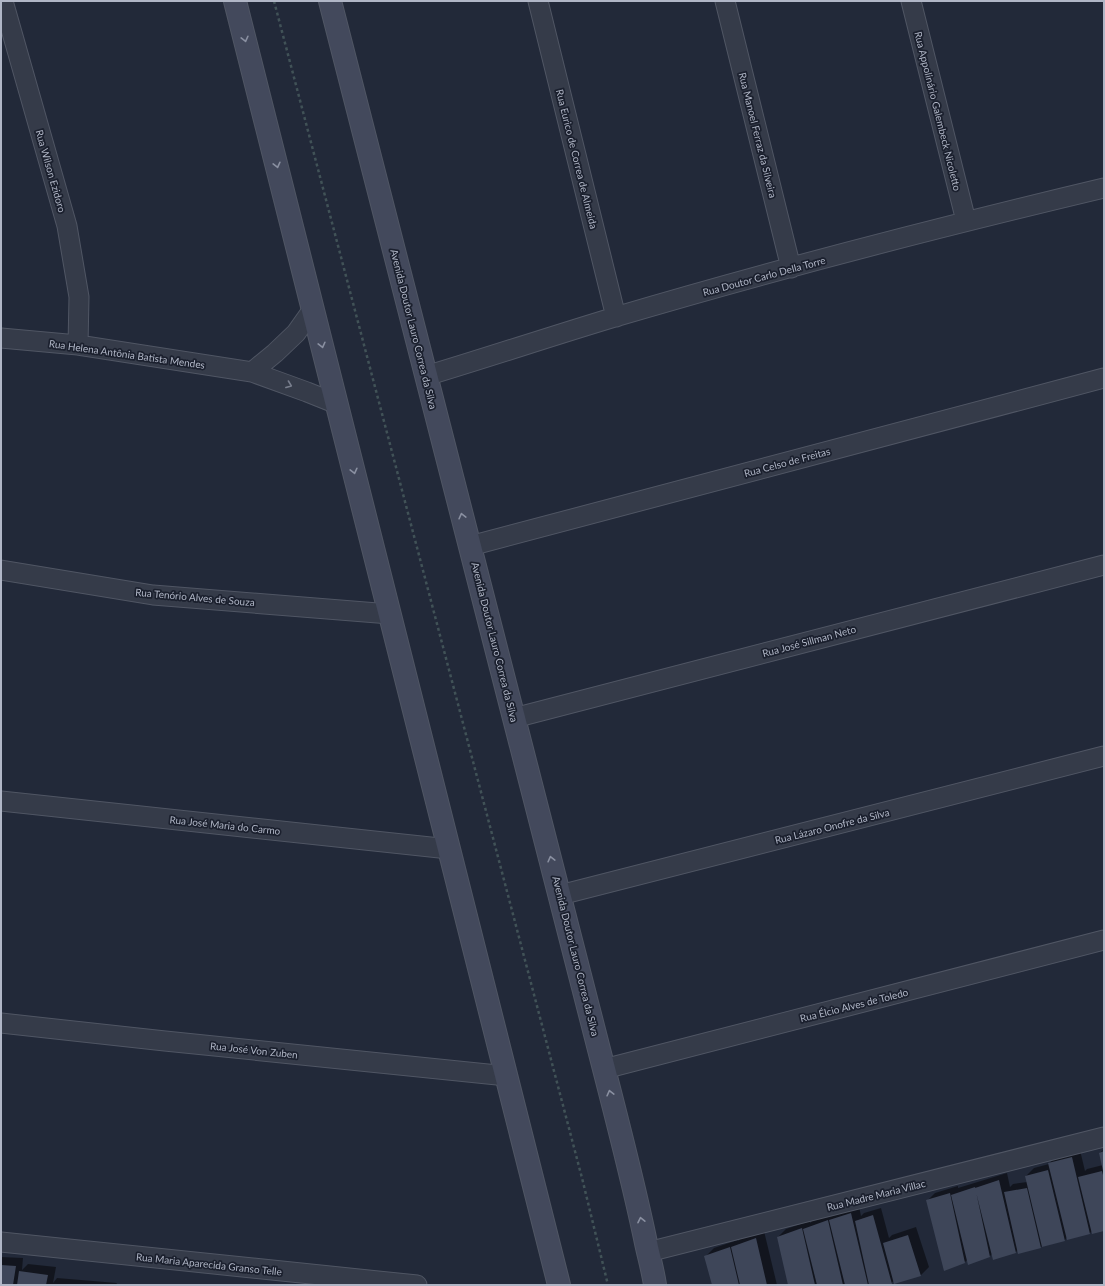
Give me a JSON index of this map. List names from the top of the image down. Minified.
{"streets":{"main road":["Avenida Doutor Lauro Correa da Silva"],"street":["Rua Appolinário Galembeck Nicoletto","Rua Manoel Ferraz da Silveira","Rua Eurico de Correa de Almeida","Rua Wilson Ezidoro","Rua Doutor Carlo Della Torre","Rua Helena Antônia Batista Mendes","Rua Celso de Freitas","Rua Tenório Alves de Souza","Rua José Sillman Neto","Rua José Maria do Carmo","Rua Lázaro Onofre da Silva","Rua Élcio Alves de Toledo","Rua José Von Zuben","Rua Madre Maria Villac","Rua Maria Aparecida Granso Telle"]},"crossings":[["Rua Appolinário Galembeck Nicoletto","Rua Doutor Carlo Della Torre"],["Rua Manoel Ferraz da Silveira","Rua Doutor Carlo Della Torre"],["Rua Eurico de Correa de Almeida","Rua Doutor Carlo Della Torre"],["Rua Wilson Ezidoro","Rua Helena Antônia Batista Mendes"],["Rua Doutor Carlo Della Torre","Avenida Doutor Lauro Correa da Silva"],["Avenida Doutor Lauro Correa da Silva","Rua Celso de Freitas"],["Avenida Doutor Lauro Correa da Silva","Rua José Sillman Neto"],["Avenida Doutor Lauro Correa da Silva","Rua Lázaro Onofre da Silva"],["Avenida Doutor Lauro Correa da Silva","Rua Élcio Alves de Toledo"],["Avenida Doutor Lauro Correa da Silva","Rua Madre Maria Villac"]]}
